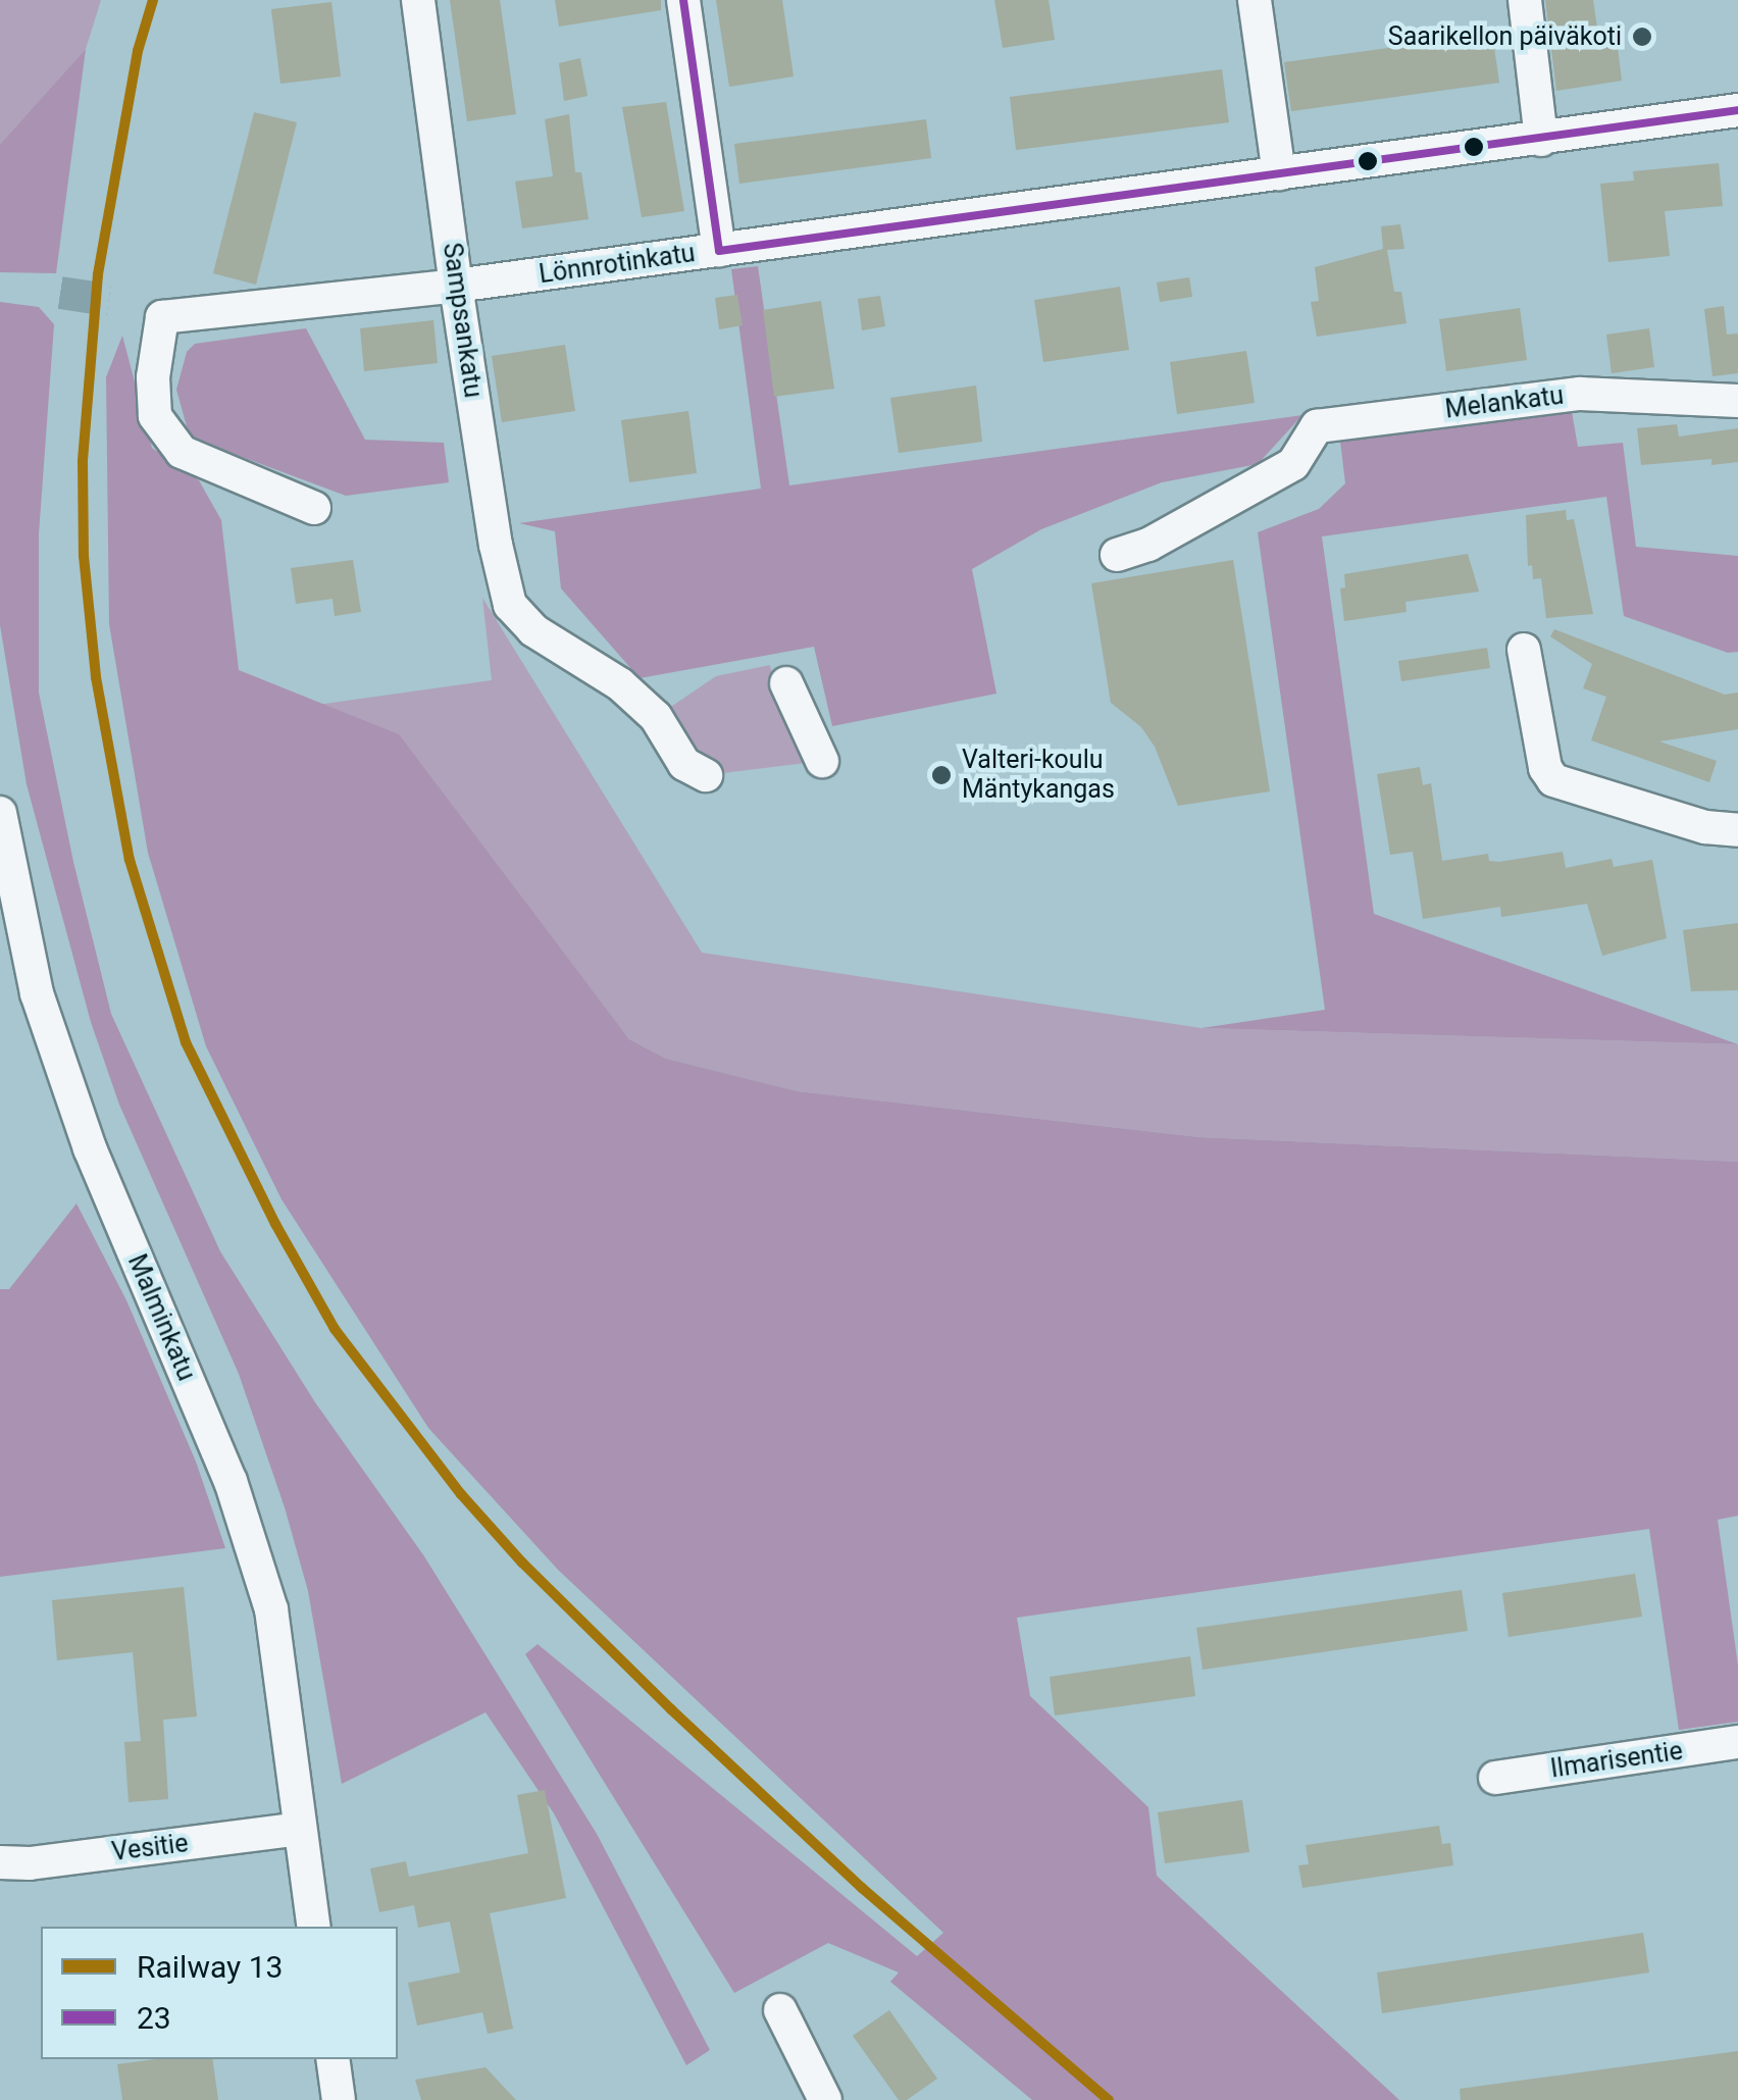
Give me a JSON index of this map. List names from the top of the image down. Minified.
{"streets":{"street":["Lönnrotinkatu","Sampsankatu","Melankatu","Malminkatu","Ilmarisentie","Vesitie"]},"crossings":[["Lönnrotinkatu","Sampsankatu"],["Malminkatu","Vesitie"]],"places":["Saarikellon päiväkoti","Valteri-koulu Mäntykangas"],"lines":["rail line 13","transit line 23"],"legend":["Railway 13","23"]}
